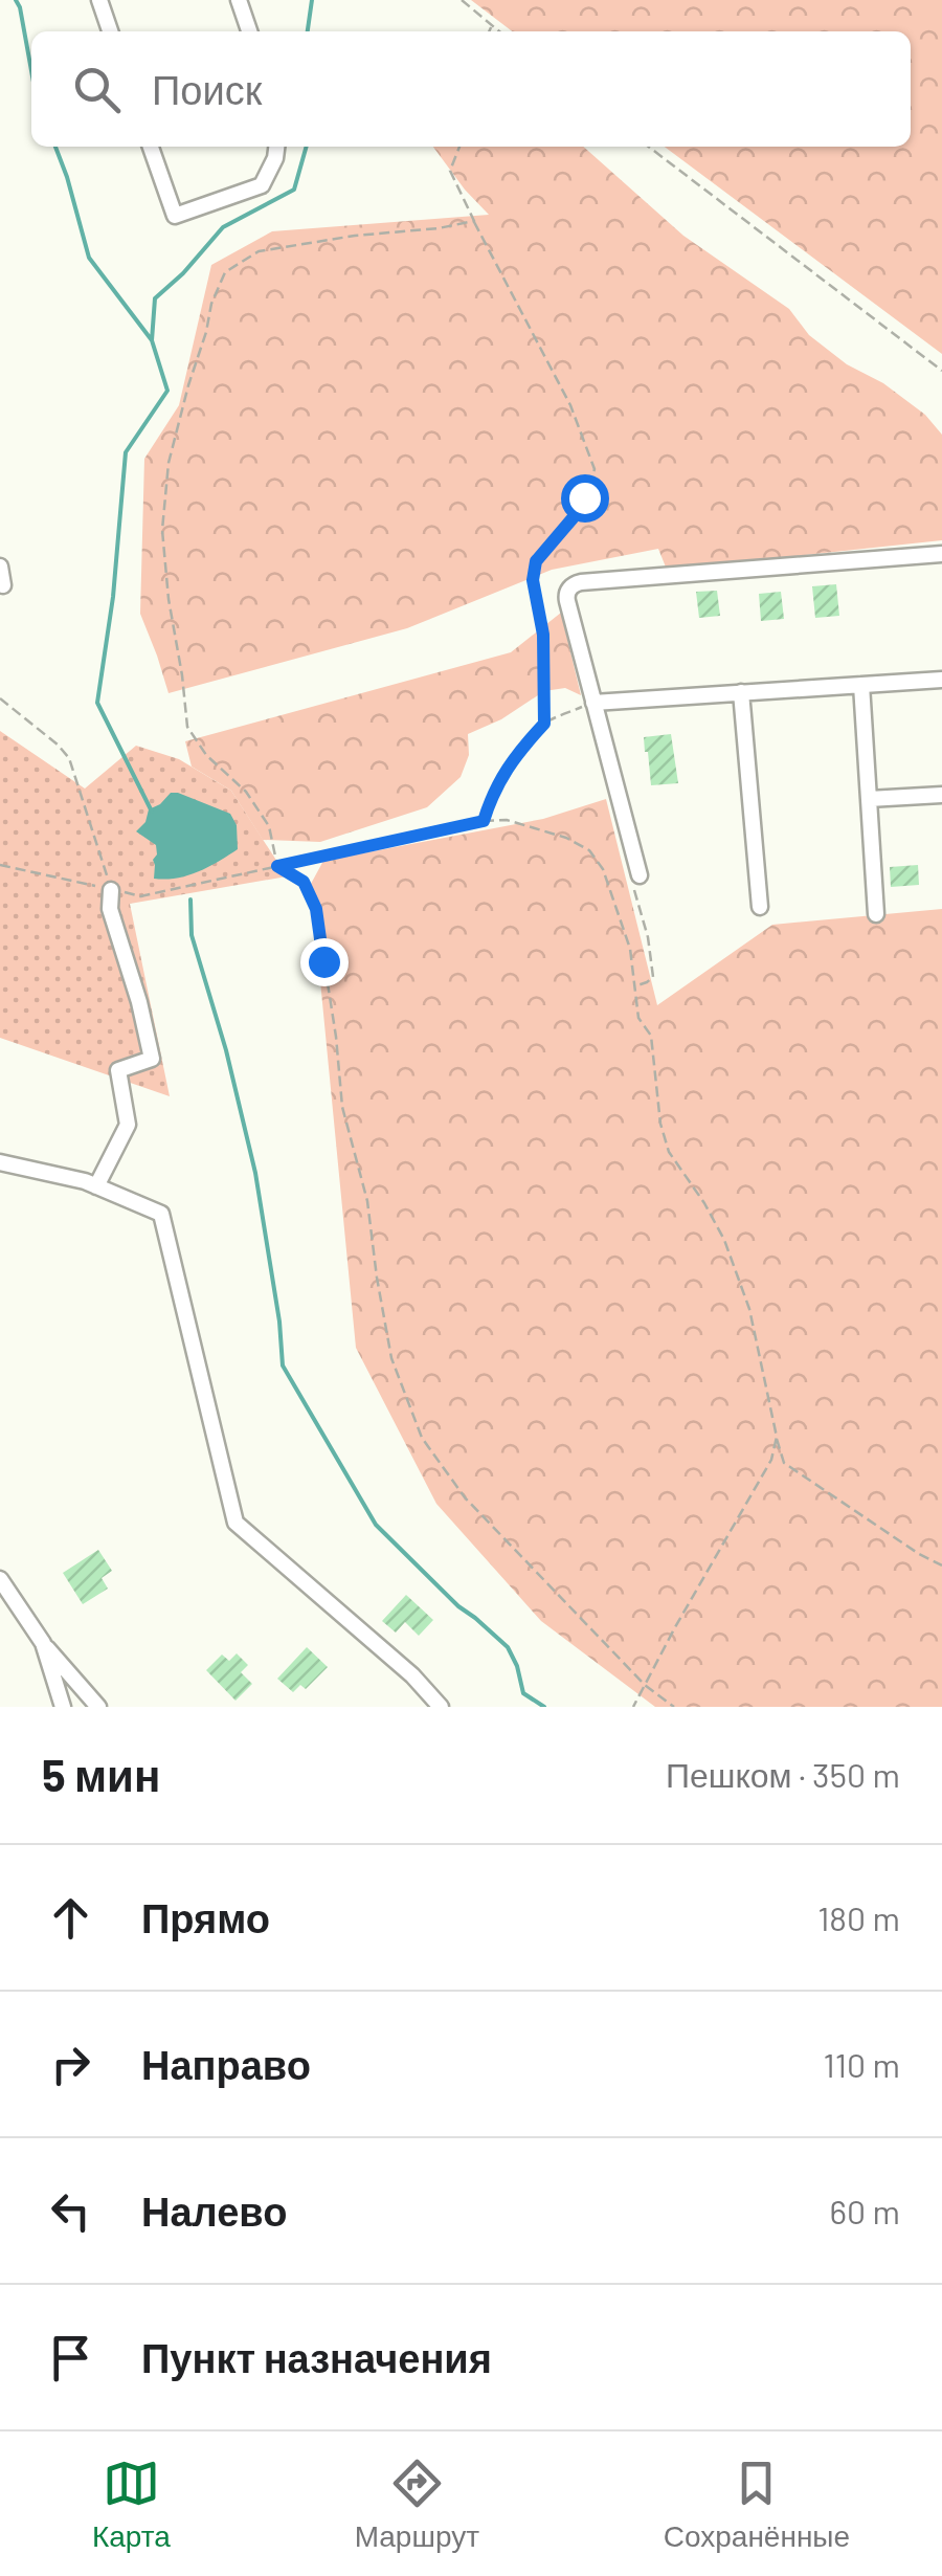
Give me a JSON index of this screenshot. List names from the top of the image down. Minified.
{"page":{"search":"Поиск","heading":["5 мин","Пешком · 350 m"],"list":[["Прямо","180 m"],["Направо","110 m"],["Налево","60 m"],"Пункт назначения"],"nav":["Карта","Маршрут","Сохранённые"]}}
